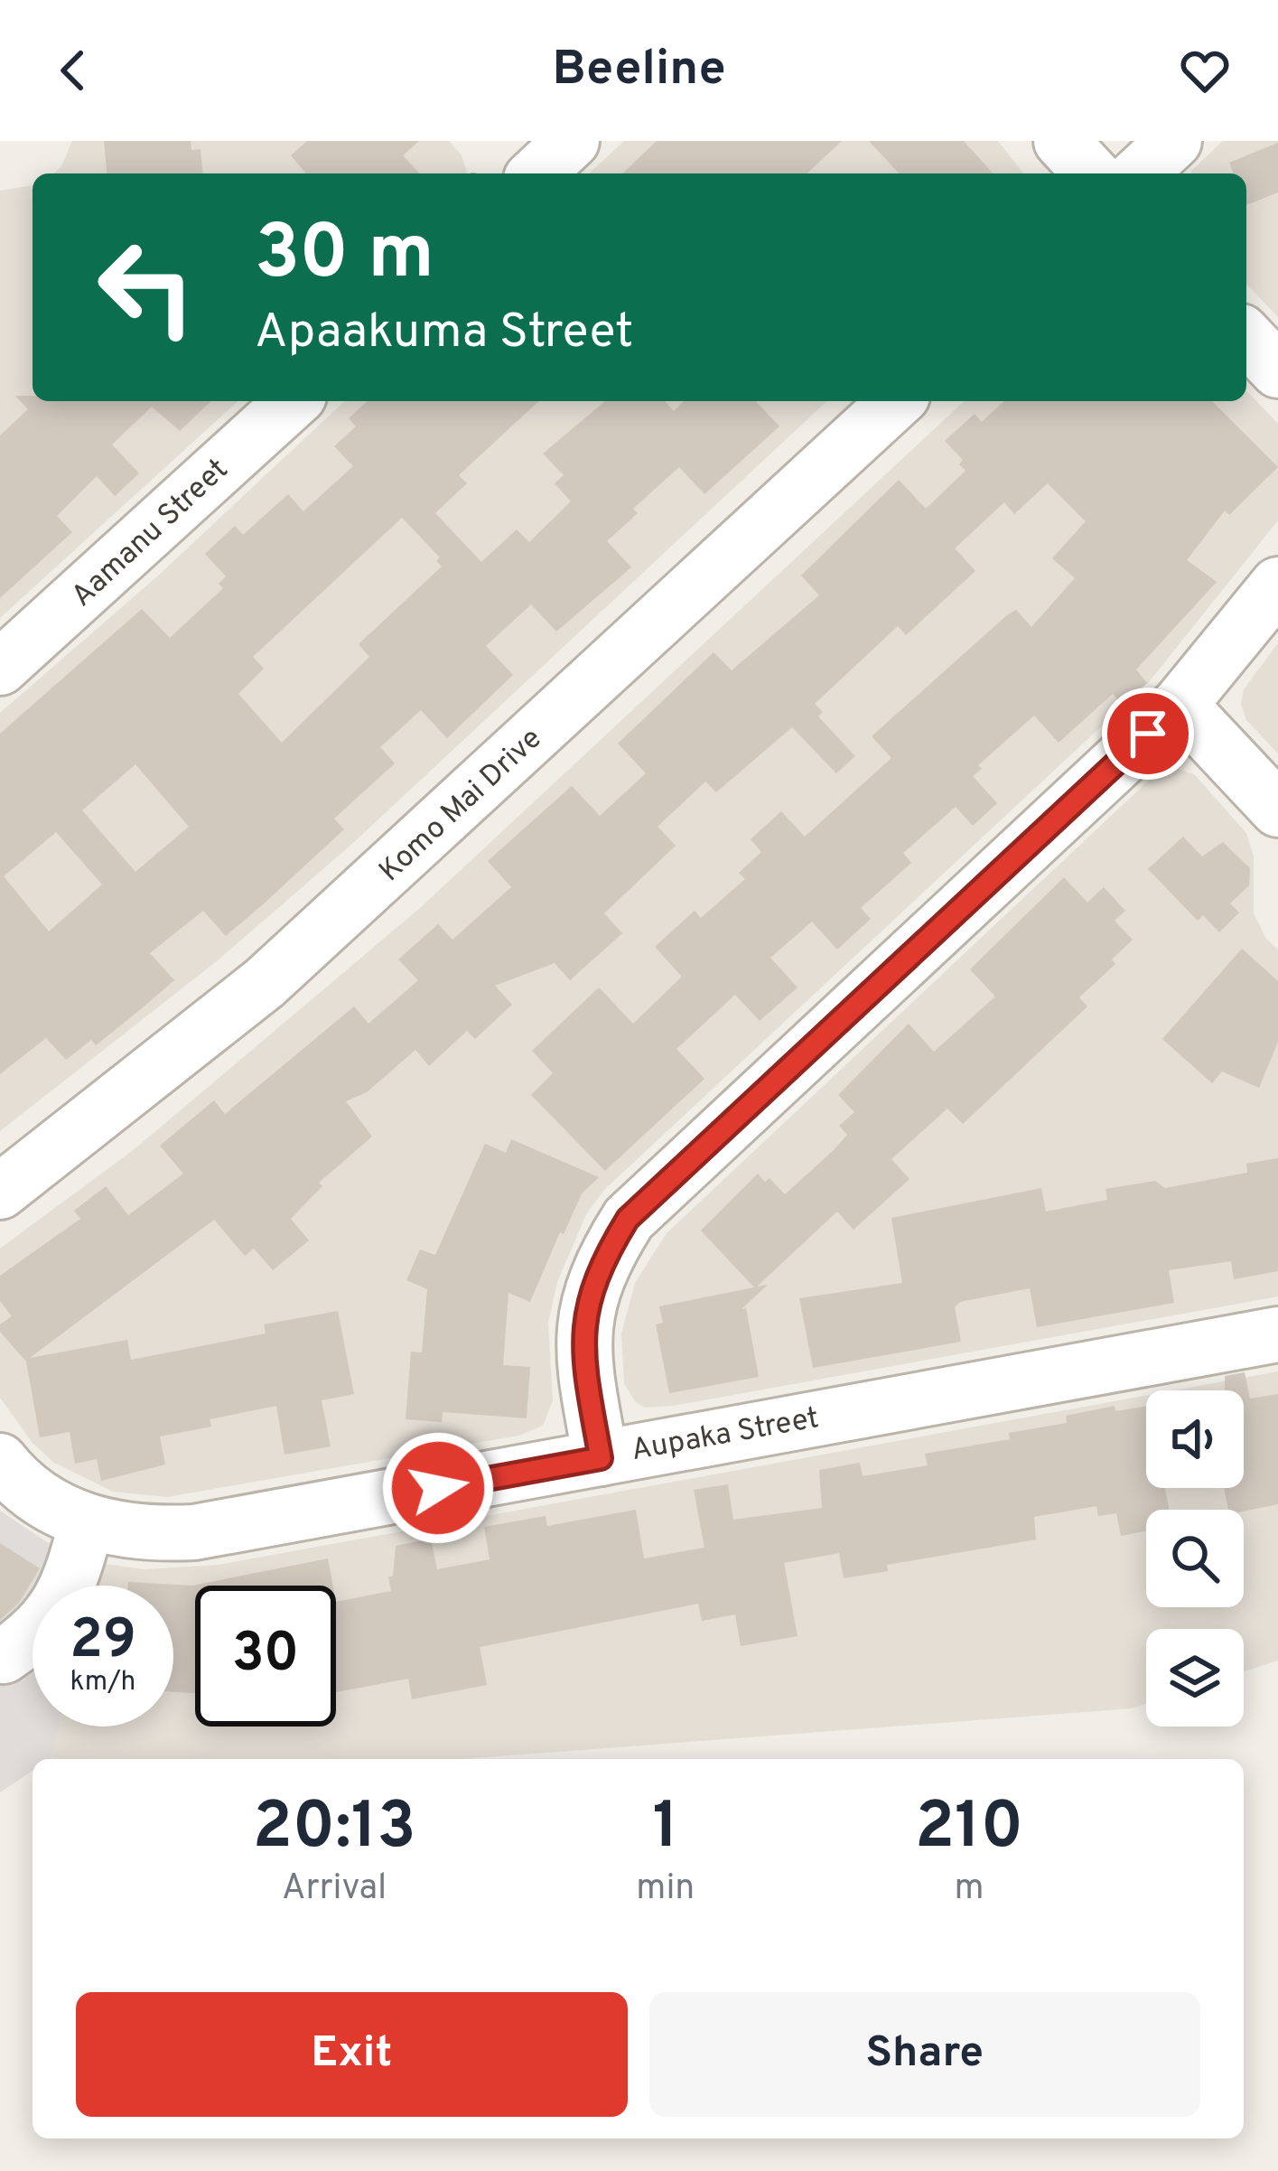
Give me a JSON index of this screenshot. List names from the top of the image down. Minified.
{"streets":{"street":["Aamanu Street","Komo Mai Drive","Aupaka Street"]},"page":{"header":"Beeline","turn":["30 m","Apaakuma Street"],"speed":"29 km/h","limit":"30","eta":["20:13","Arrival","1","min","210","m"],"buttons":["Exit","Share"]}}
